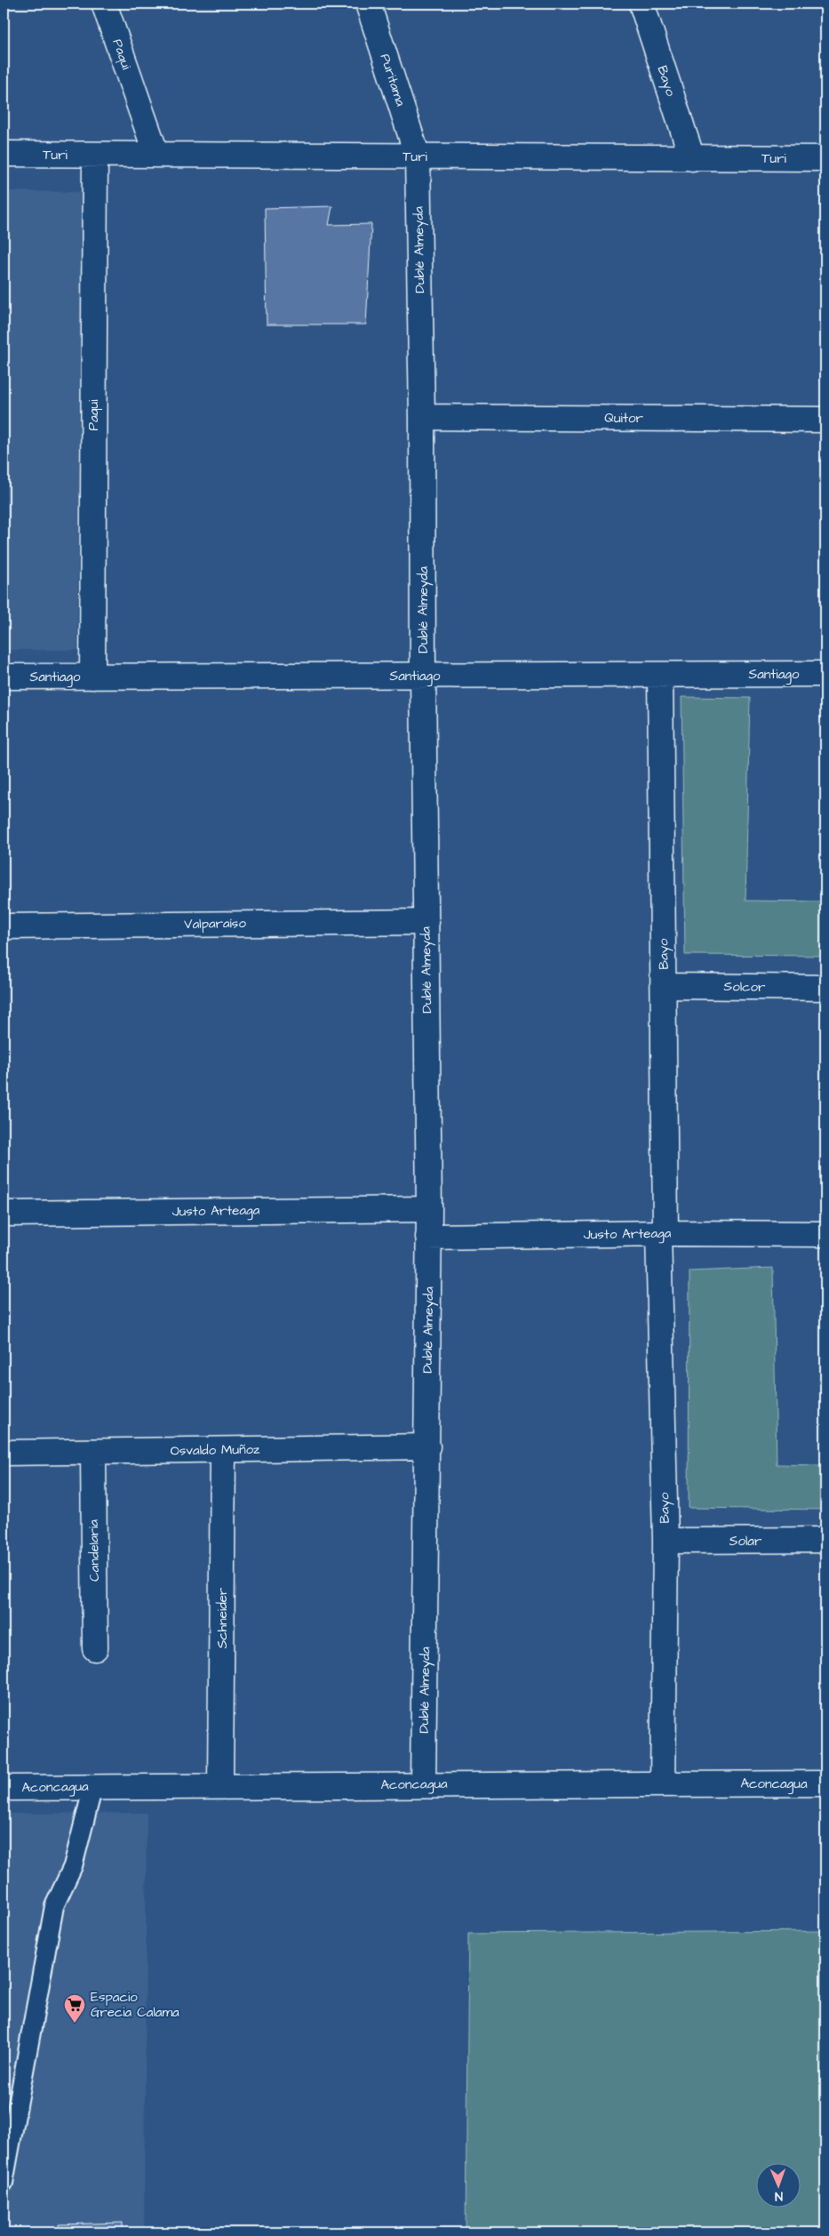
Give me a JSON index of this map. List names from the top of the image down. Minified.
{"streets":{"street":["Paqui","Puritama","Bayo","Turi","Dublé Almeyda","Quitor","Santiago","Valparaíso","Solcor","Justo Arteaga","Osvaldo Muñoz","Solar","Candelaria","Schneider","Aconcagua"]},"crossings":[["Paqui","Turi"],["Paqui","Santiago"],["Puritama","Turi"],["Puritama","Dublé Almeyda"],["Bayo","Turi"],["Bayo","Santiago"],["Bayo","Solcor"],["Bayo","Justo Arteaga"],["Bayo","Solar"],["Bayo","Aconcagua"],["Turi","Dublé Almeyda"],["Dublé Almeyda","Quitor"],["Dublé Almeyda","Santiago"],["Dublé Almeyda","Valparaíso"],["Dublé Almeyda","Justo Arteaga"],["Dublé Almeyda","Osvaldo Muñoz"],["Dublé Almeyda","Aconcagua"],["Osvaldo Muñoz","Candelaria"],["Osvaldo Muñoz","Schneider"],["Schneider","Aconcagua"]],"places":{"supermarket":["Espacio Grecia Calama"]},"north":"bottom"}
